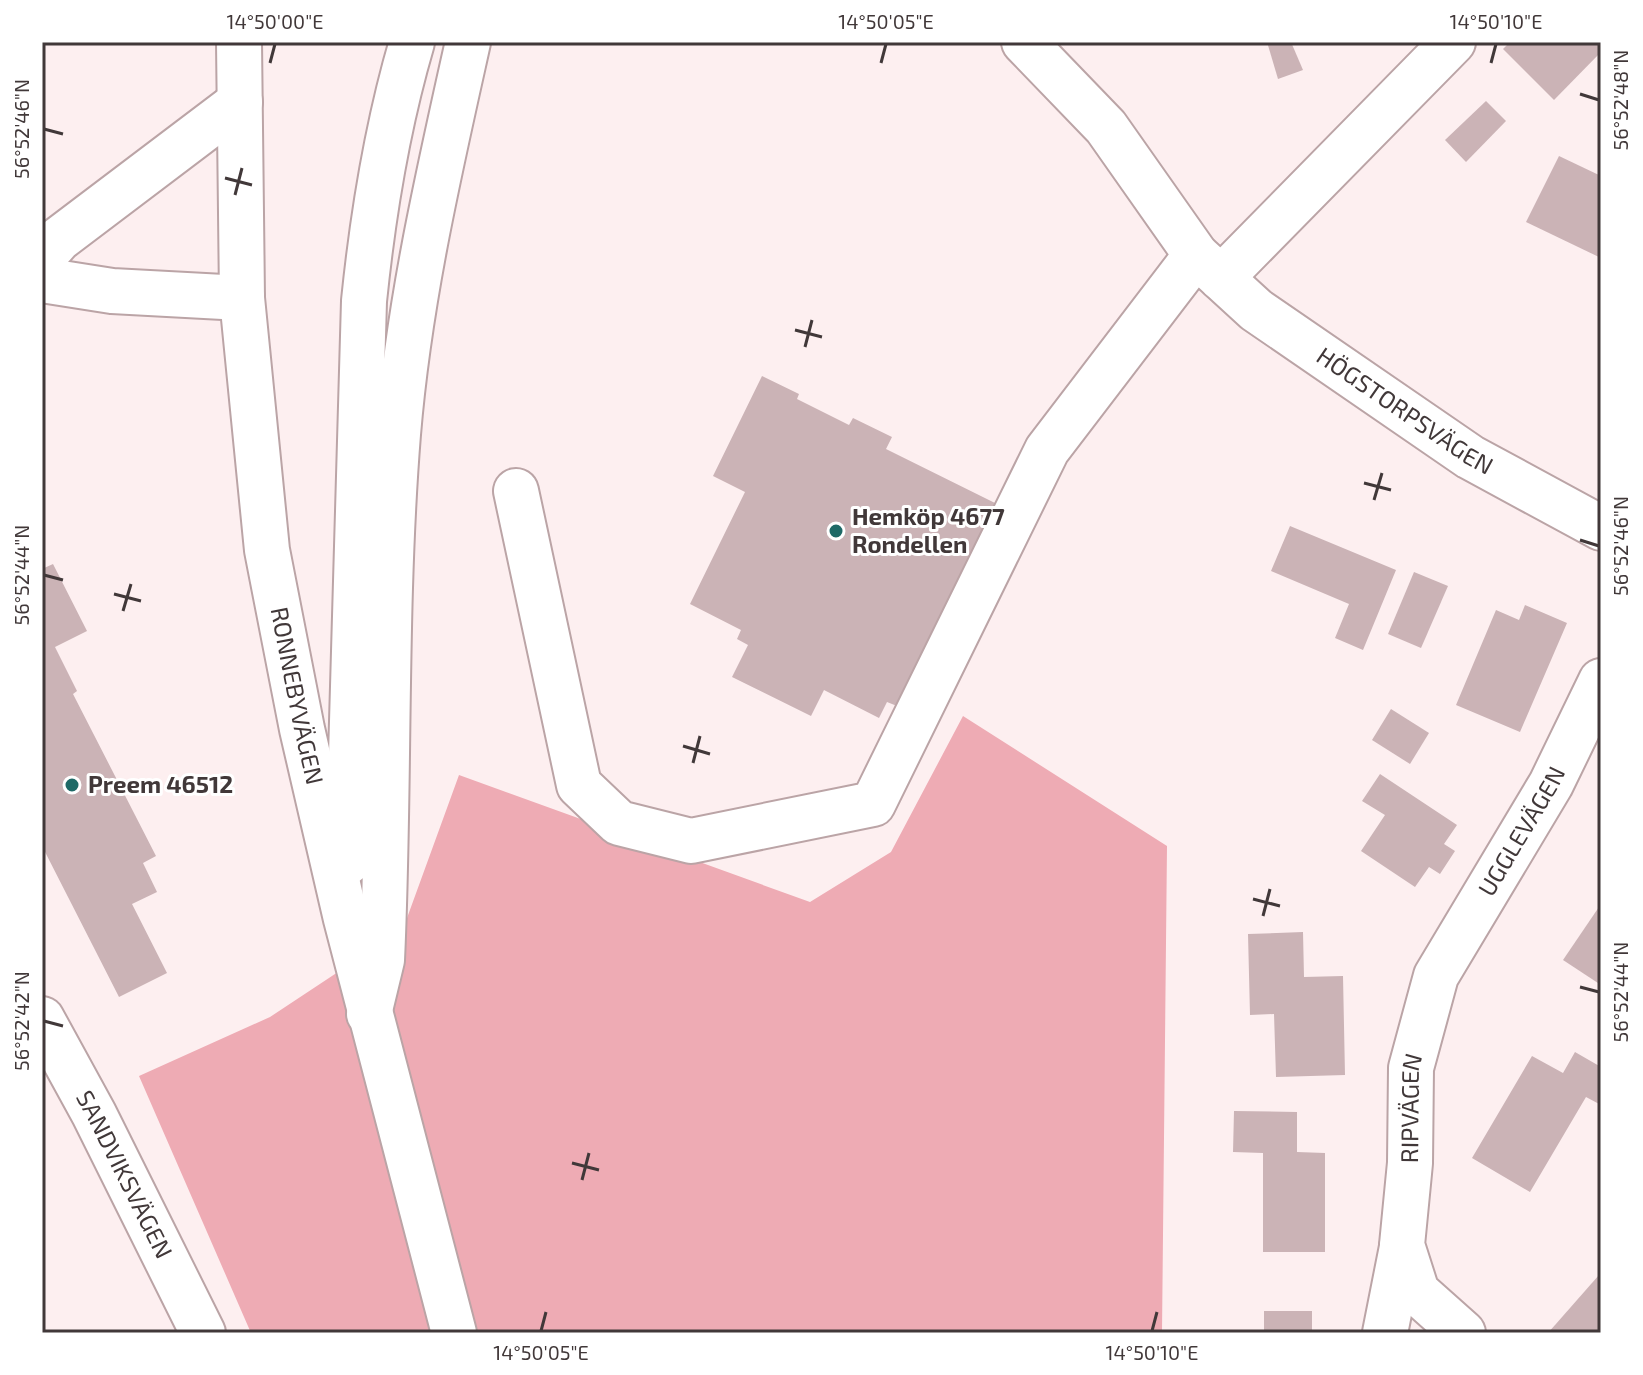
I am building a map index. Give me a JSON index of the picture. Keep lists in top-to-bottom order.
{
  "streets": {
    "main road": [
      "HÖGSTORPSVÄGEN",
      "RONNEBYVÄGEN",
      "UGGLEVÄGEN",
      "RIPVÄGEN",
      "SANDVIKSVÄGEN"
    ]
  },
  "crossings": [
    ["UGGLEVÄGEN", "RIPVÄGEN"]
  ],
  "places": ["Hemköp 4677 Rondellen", "Preem 46512"],
  "coordinates": [
    "14°50'00\"E",
    "14°50'05\"E",
    "14°50'10\"E",
    "56°52'48\"N",
    "56°52'46\"N",
    "56°52'44\"N",
    "56°52'42\"N"
  ]
}
